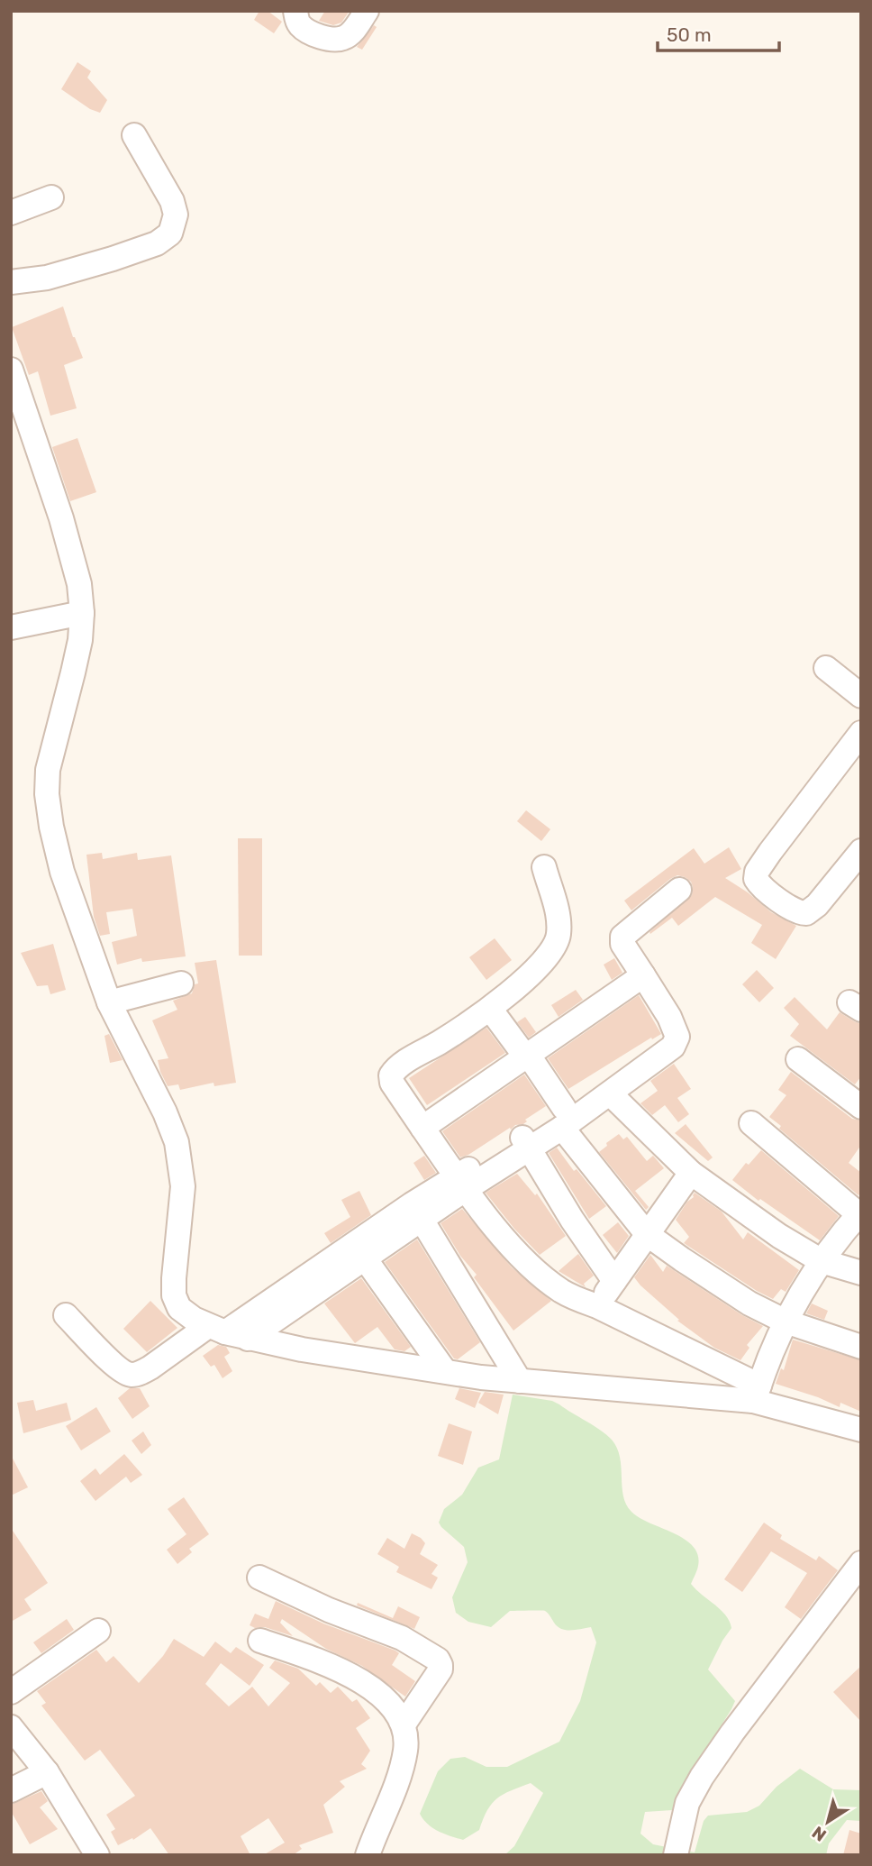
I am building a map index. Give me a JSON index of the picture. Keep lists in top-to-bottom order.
{
  "scale_bar": "50 m",
  "north": "bottom left"
}
